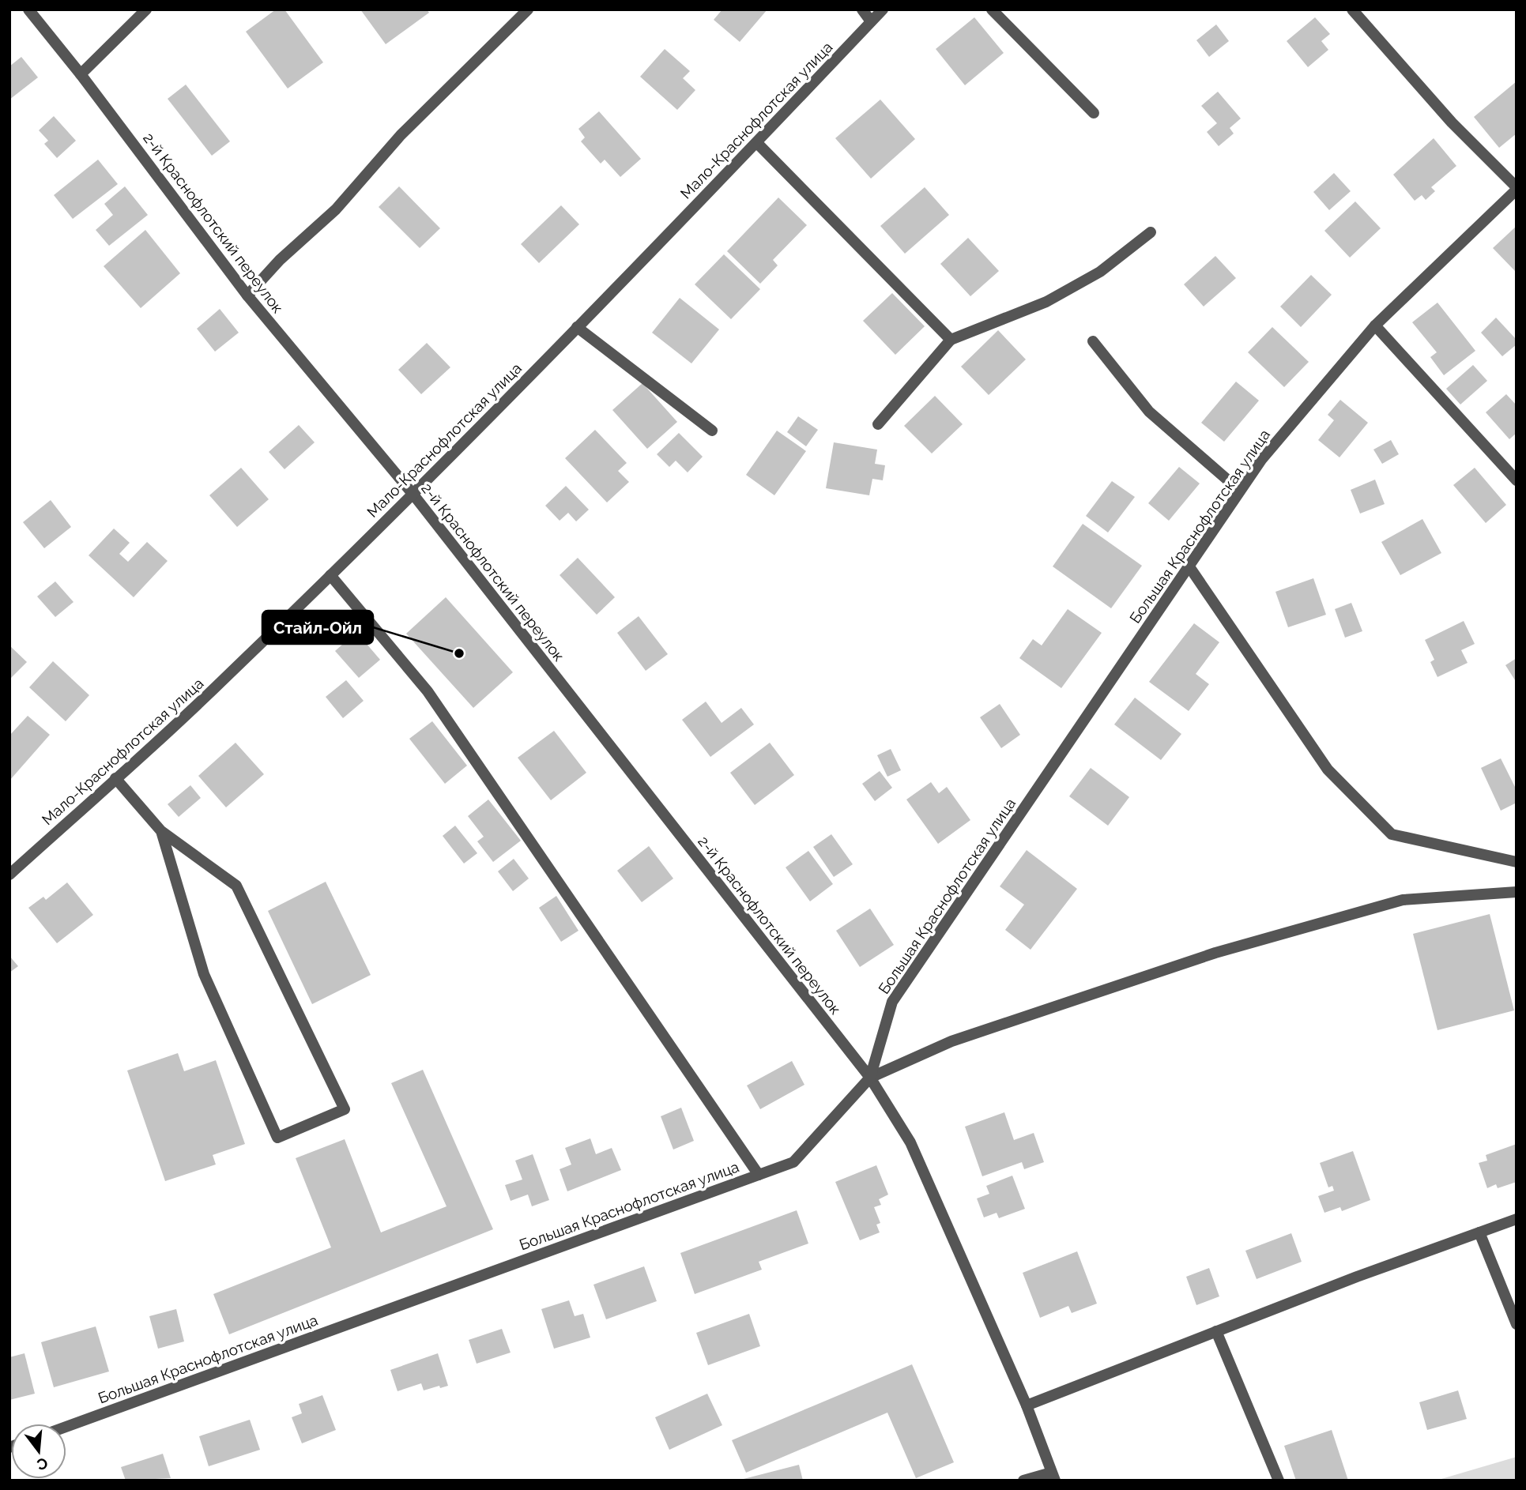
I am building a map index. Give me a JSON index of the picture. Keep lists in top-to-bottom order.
{
  "streets": {
    "street": ["Мало-Краснофлотская улица", "2-й Краснофлотский переулок", "Большая Краснофлотская улица"]
  },
  "crossings": [
    ["Мало-Краснофлотская улица", "2-й Краснофлотский переулок"],
    ["2-й Краснофлотский переулок", "Большая Краснофлотская улица"]
  ],
  "places": ["Стайл-Ойл"],
  "north": "bottom"
}
